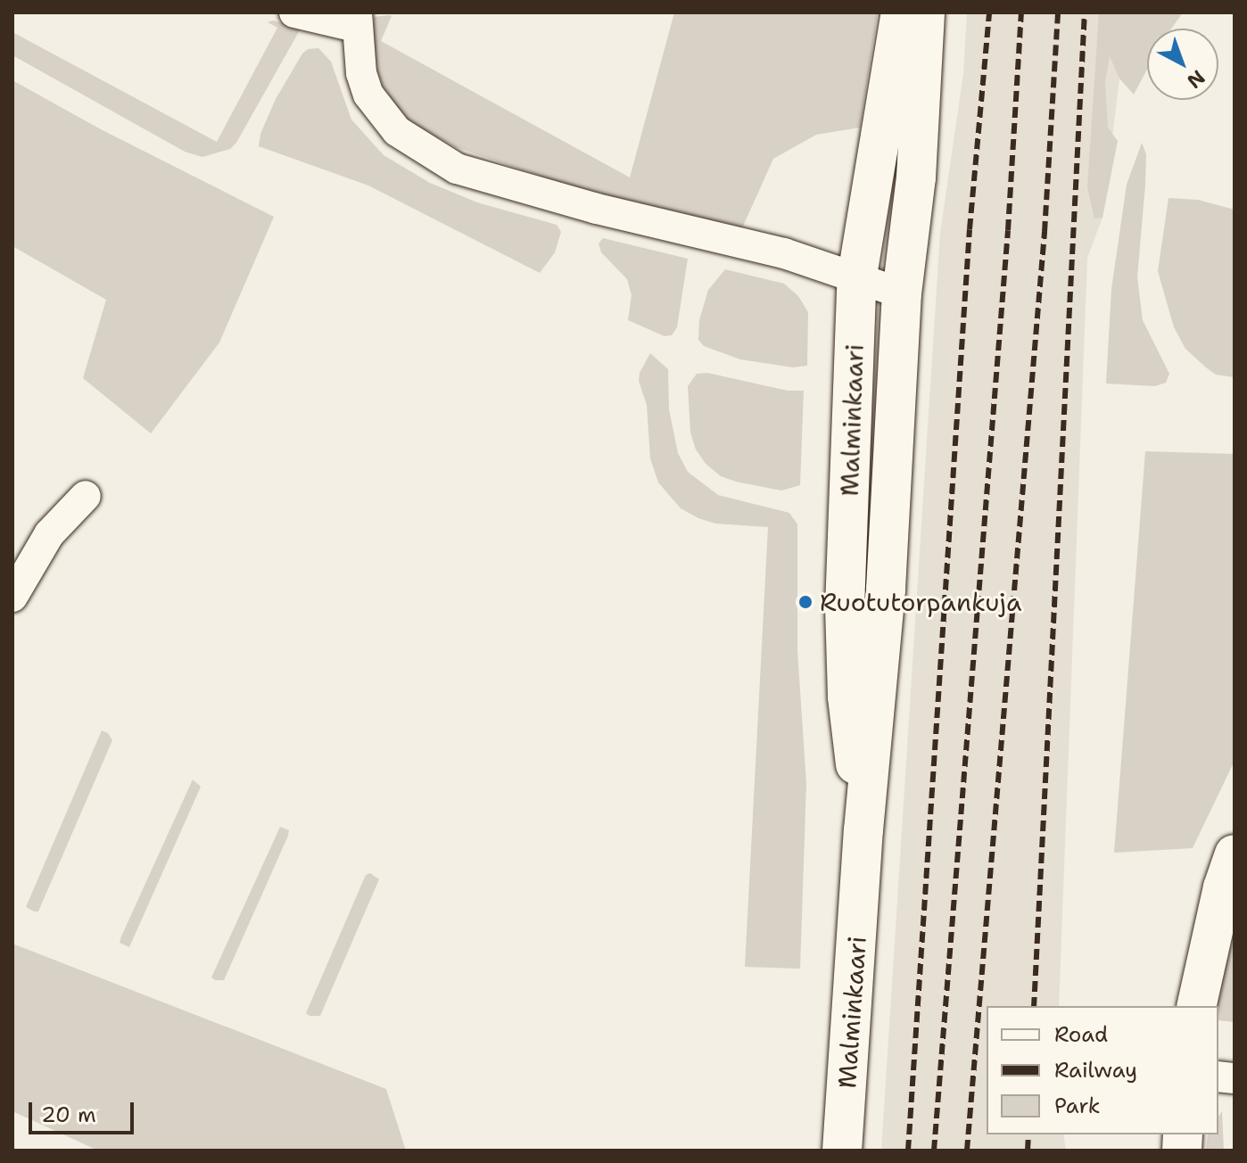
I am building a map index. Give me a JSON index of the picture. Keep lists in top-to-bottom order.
{
  "streets": {
    "main road": ["Malminkaari"]
  },
  "places": ["Ruotutorpankuja"],
  "legend": ["Road", "Railway", "Park"],
  "scale_bar": "20 m",
  "north": "bottom right"
}
